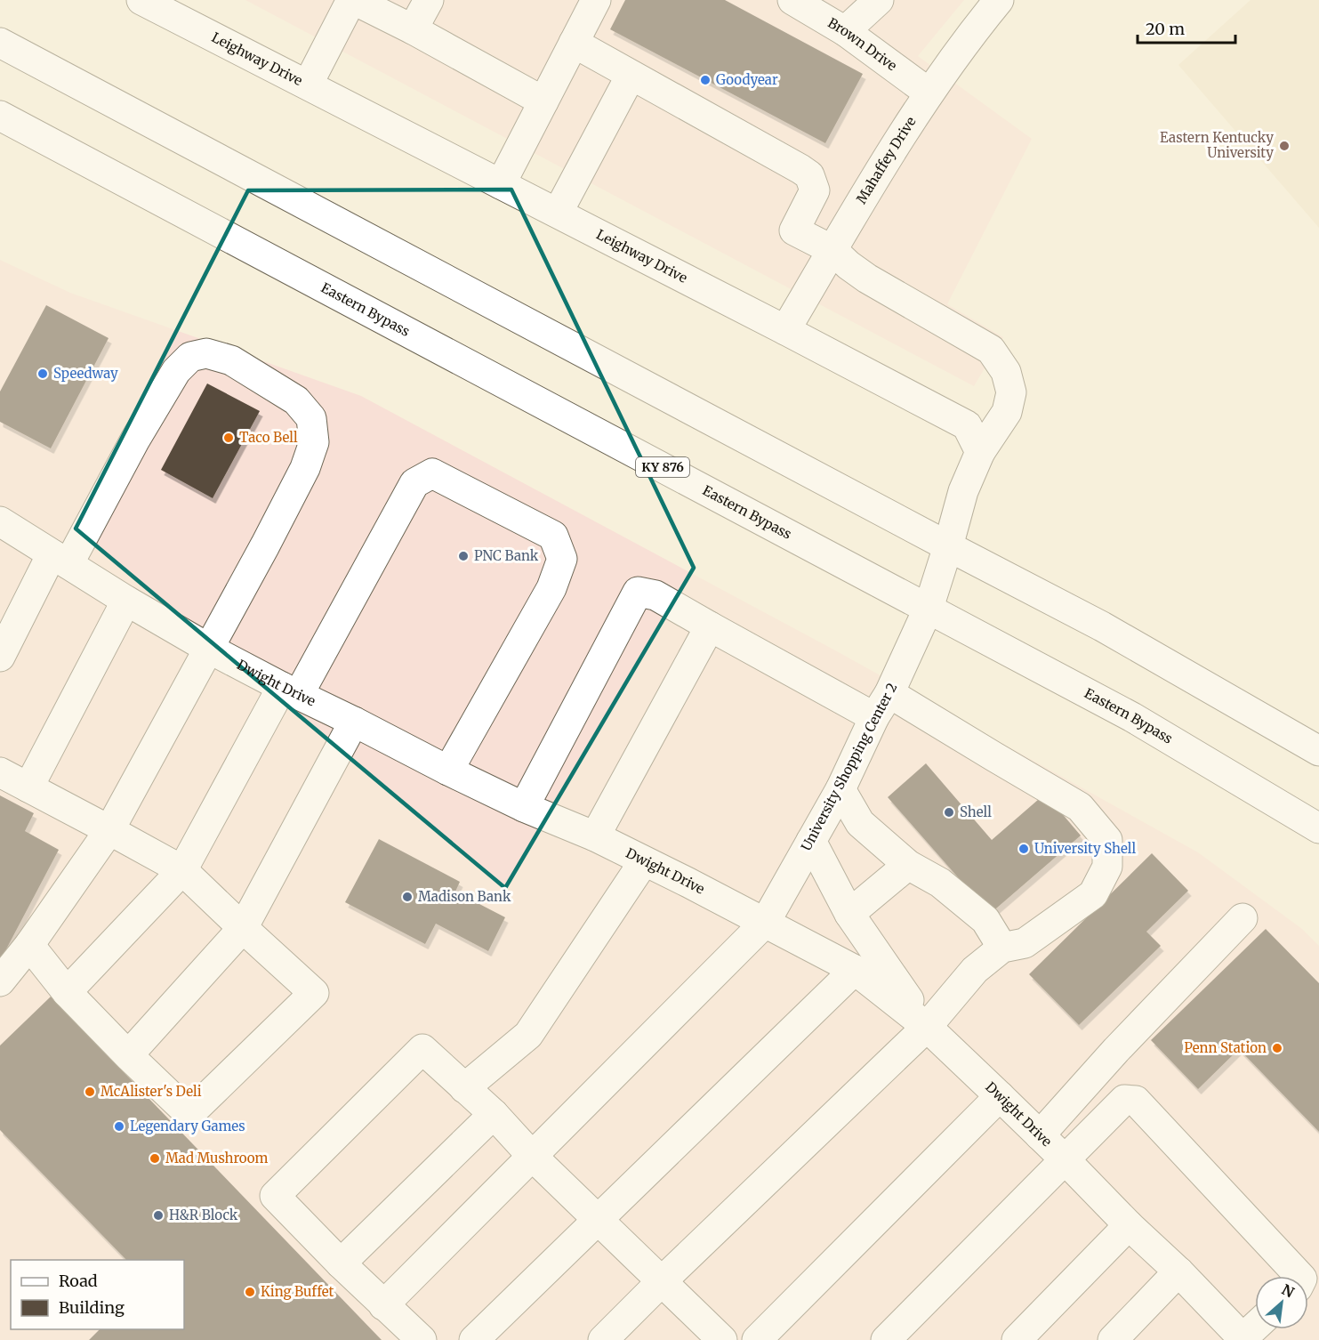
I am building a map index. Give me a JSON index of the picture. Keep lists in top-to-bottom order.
{
  "streets": {
    "street": [
      "Brown Drive",
      "Leighway Drive",
      "Mahaffey Drive",
      "Eastern Bypass",
      "KY 876",
      "Dwight Drive",
      "University Shopping Center 2"
    ]
  },
  "crossings": [
    ["Brown Drive", "Mahaffey Drive"],
    ["Leighway Drive", "Mahaffey Drive"],
    ["Eastern Bypass", "University Shopping Center 2"],
    ["Dwight Drive", "University Shopping Center 2"]
  ],
  "places": [
    "Goodyear",
    "Eastern Kentucky University",
    "Speedway",
    "Taco Bell",
    "PNC Bank",
    "Shell",
    "University Shell",
    "Madison Bank",
    "Penn Station",
    "McAlister's Deli",
    "Legendary Games",
    "Mad Mushroom",
    "H&R Block",
    "King Buffet"
  ],
  "legend": ["Road", "Building"],
  "scale_bar": "20 m",
  "north": "top right"
}
